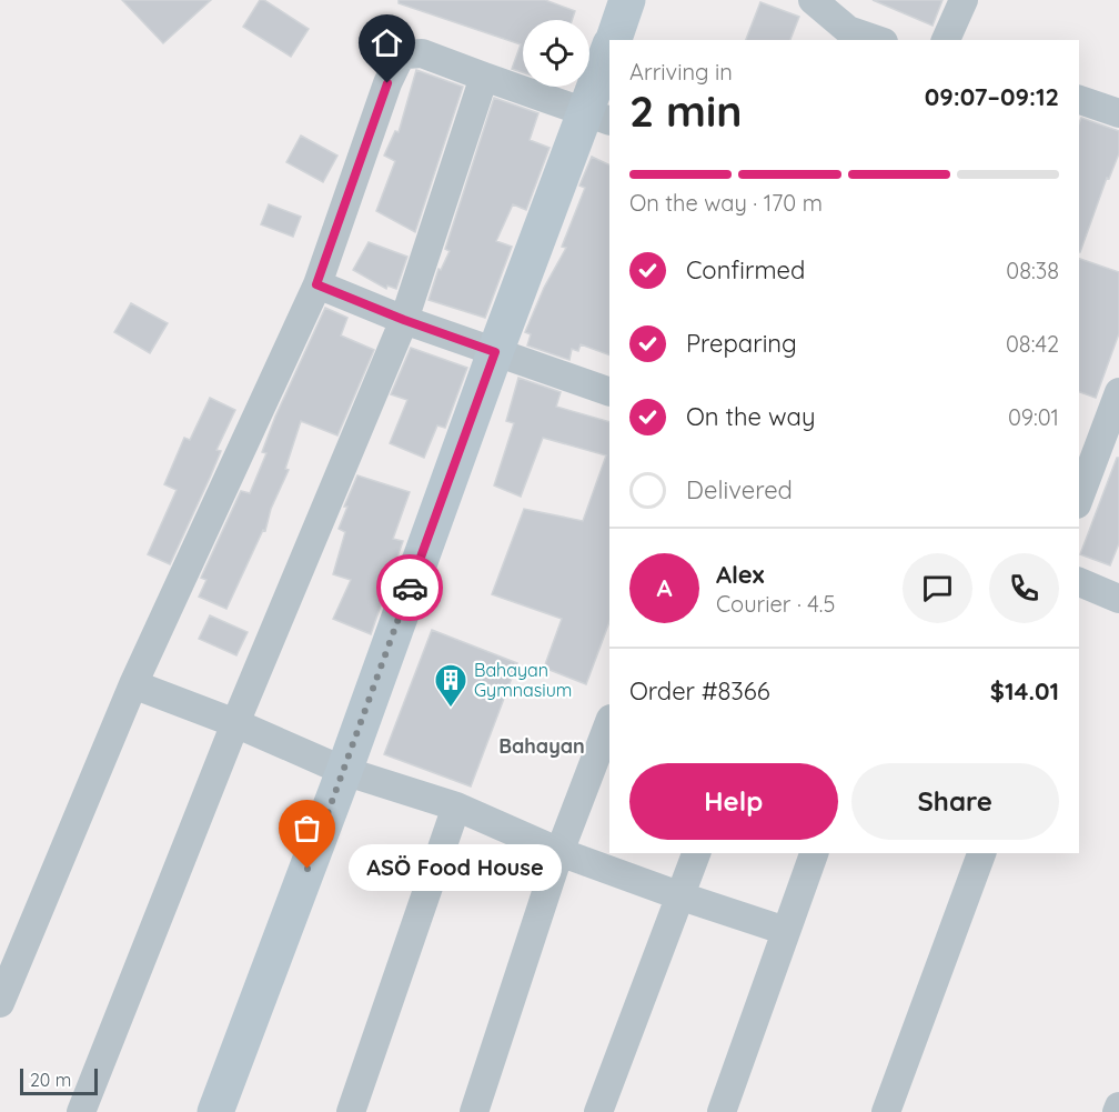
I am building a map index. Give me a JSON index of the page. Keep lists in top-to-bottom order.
{
  "districts": ["Bahayan"],
  "places": {
    "building": ["Bahayan Gymnasium"],
    "other": ["ASÖ Food House"]
  },
  "scale_bar": "20 m",
  "page": {
    "heading": ["2 min", "Arriving in", "09:07–09:12"],
    "panel": [
      "Alex",
      "Courier · 4.5",
      "Order #8366",
      "$14.01"
    ],
    "bar": "On the way · 170 m",
    "list": [
      ["Confirmed", "08:38"],
      ["Preparing", "08:42"],
      ["On the way", "09:01"],
      "Delivered"
    ],
    "round": "A",
    "buttons": ["Help", "Share"],
    "bubble": "ASÖ Food House",
    "scale": "20 m"
  }
}
